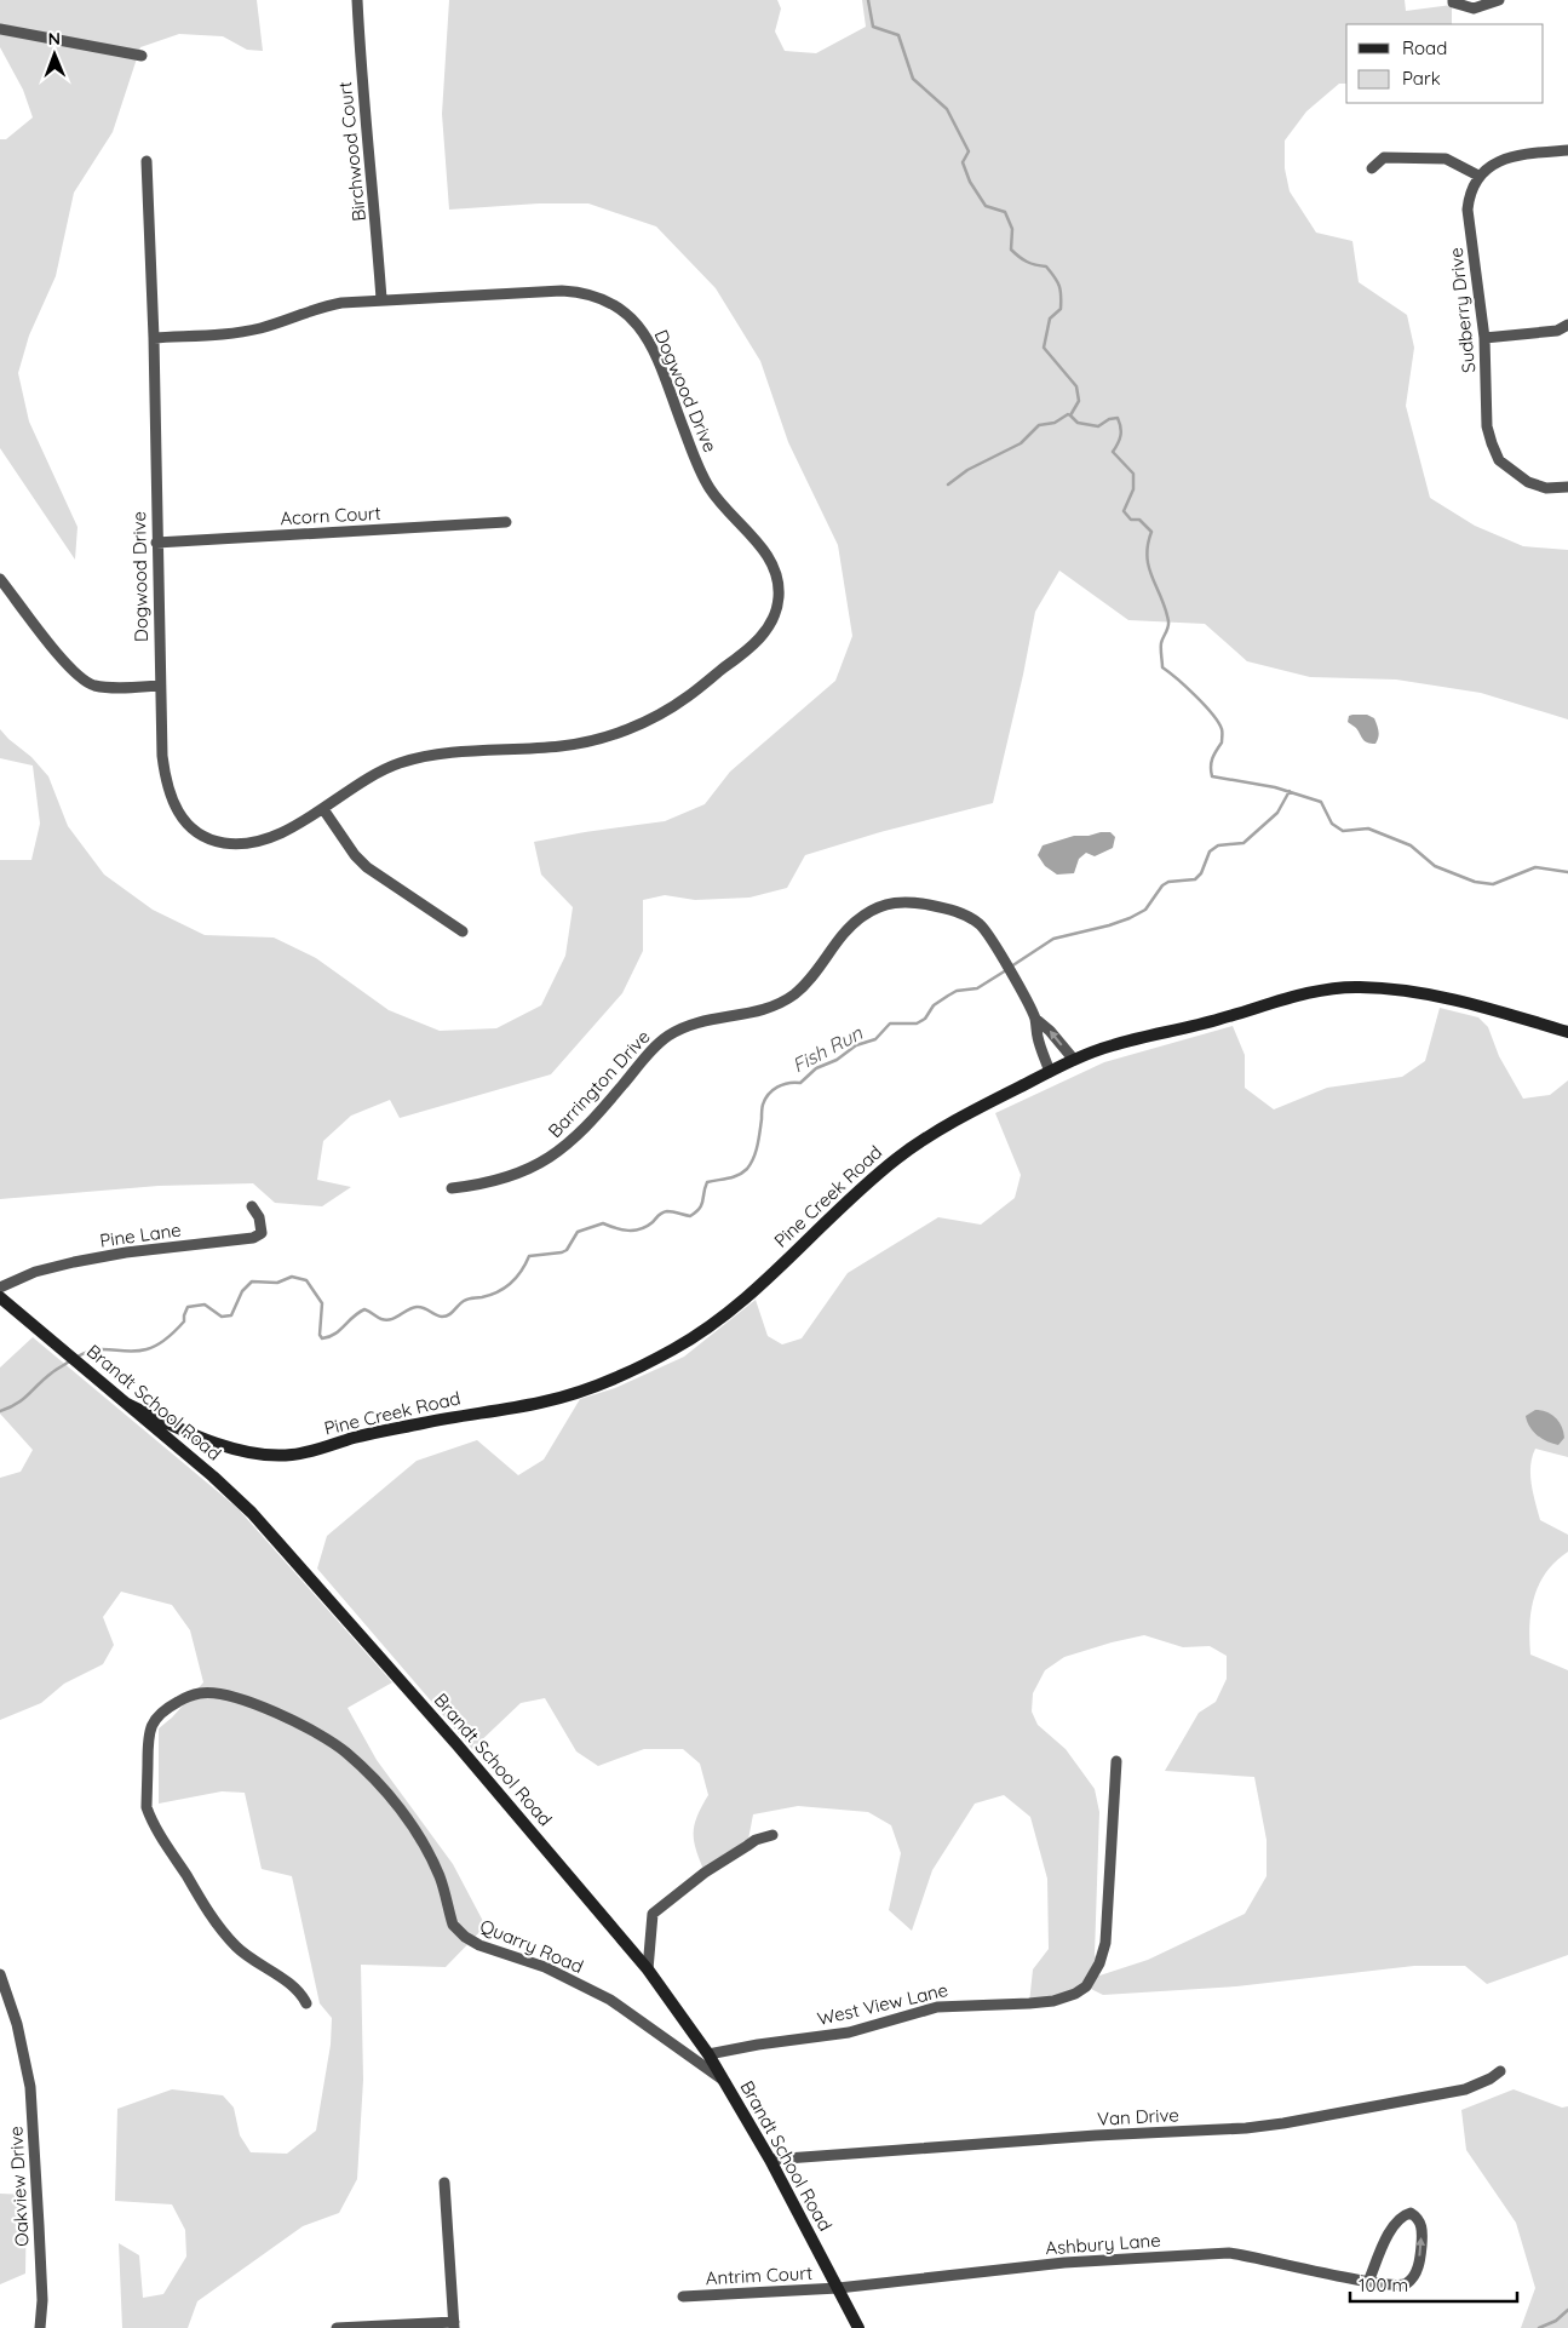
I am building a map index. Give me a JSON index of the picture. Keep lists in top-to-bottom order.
{
  "streets": {
    "street": [
      "Birchwood Court",
      "Sudberry Drive",
      "Dogwood Drive",
      "Acorn Court",
      "Barrington Drive",
      "Pine Creek Road",
      "Pine Lane",
      "Brandt School Road",
      "Quarry Road",
      "West View Lane",
      "Van Drive",
      "Oakview Drive",
      "Ashbury Lane",
      "Antrim Court"
    ]
  },
  "crossings": [
    ["Birchwood Court", "Dogwood Drive"],
    ["Dogwood Drive", "Acorn Court"],
    ["Barrington Drive", "Pine Creek Road"],
    ["Pine Creek Road", "Brandt School Road"],
    ["Brandt School Road", "Quarry Road"],
    ["Brandt School Road", "West View Lane"],
    ["Brandt School Road", "Van Drive"],
    ["Brandt School Road", "Ashbury Lane"],
    ["Brandt School Road", "Antrim Court"],
    ["Ashbury Lane", "Antrim Court"]
  ],
  "water": ["Fish Run"],
  "legend": ["Road", "Park"],
  "scale_bar": "100 m",
  "north": "top"
}
